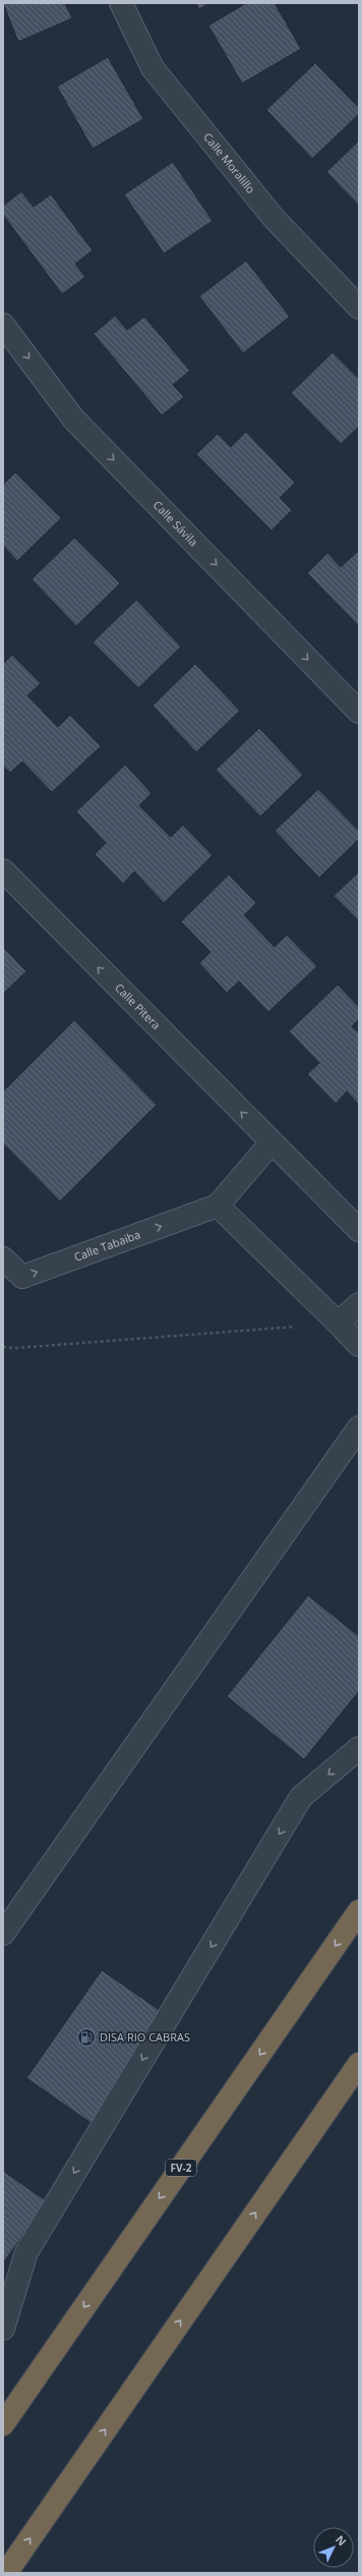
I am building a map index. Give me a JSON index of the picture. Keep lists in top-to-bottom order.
{
  "streets": {
    "highway": ["FV-2"],
    "street": [
      "Calle Moralillo",
      "Calle Sávila",
      "Calle Pitera",
      "Calle Tabaiba"
    ]
  },
  "one_way": ["Calle Sávila", "Calle Pitera", "Calle Tabaiba"],
  "places": {
    "fuel station": ["DISA RIO CABRAS"]
  },
  "north": "top right"
}
